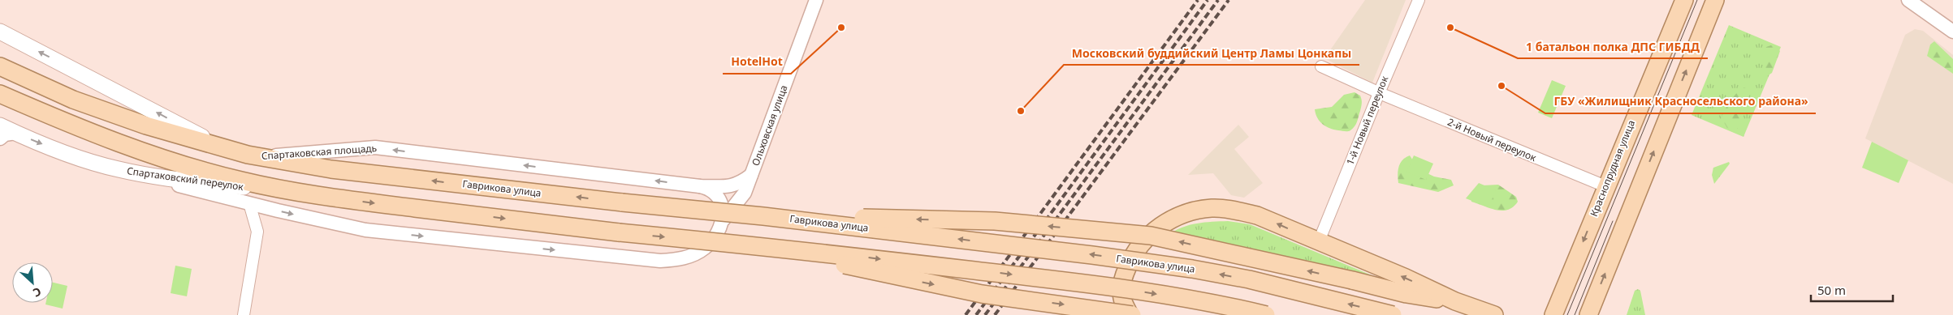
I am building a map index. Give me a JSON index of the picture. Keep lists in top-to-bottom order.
{
  "streets": {
    "main road": [
      "Спартаковская площадь",
      "Краснопрудная улица",
      "Спартаковский переулок",
      "Гаврикова улица"
    ],
    "street": ["1-й Новый переулок", "Ольховская улица", "2-й Новый переулок"]
  },
  "crossings": [
    ["1-й Новый переулок", "2-й Новый переулок"],
    ["Ольховская улица", "Спартаковская площадь"],
    ["2-й Новый переулок", "Краснопрудная улица"],
    ["Спартаковская площадь", "Спартаковский переулок"],
    ["Спартаковская площадь", "Гаврикова улица"]
  ],
  "places": [
    "HotelHot",
    "1 батальон полка ДПС ГИБДД",
    "ГБУ «Жилищник Красносельского района»",
    "Московский буддийский Центр Ламы Цонкапы"
  ],
  "scale_bar": "50 m",
  "north": "bottom right"
}
